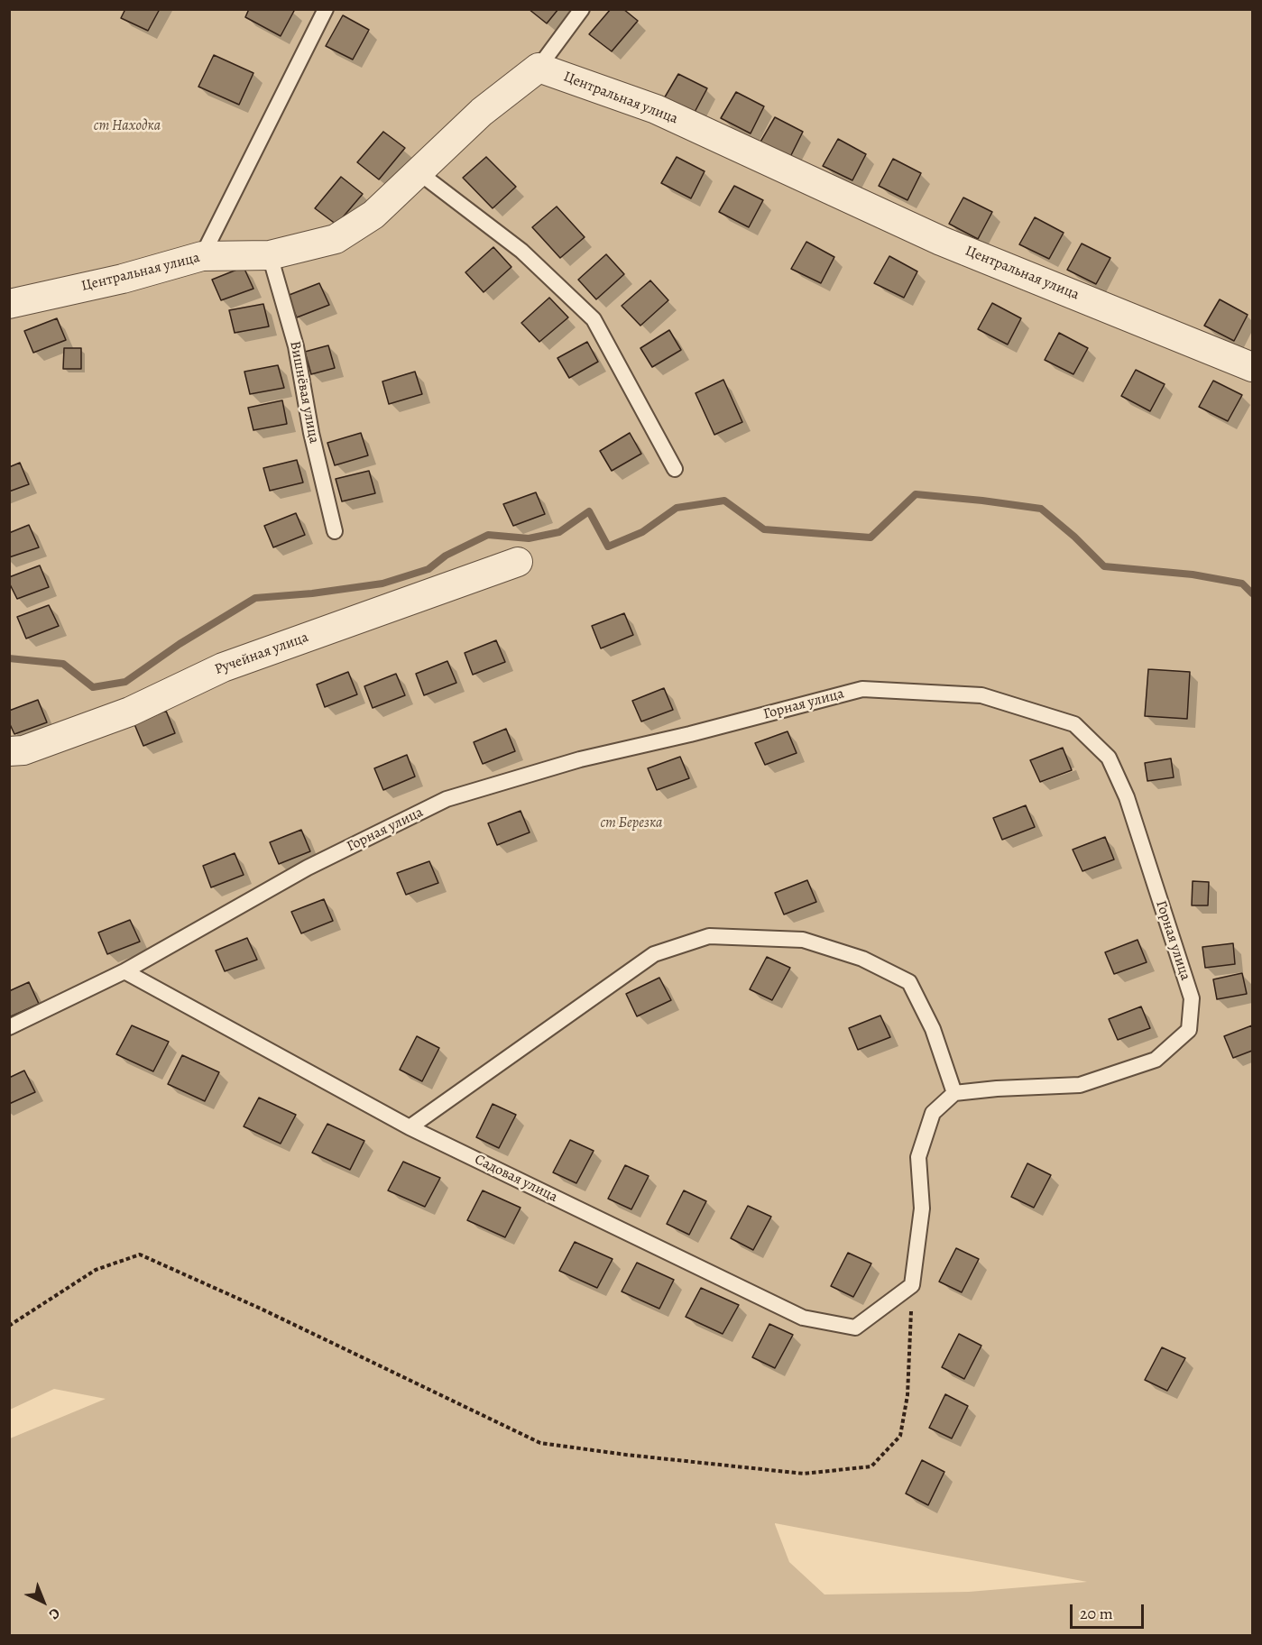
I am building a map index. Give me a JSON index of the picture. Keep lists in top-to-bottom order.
{
  "streets": {
    "street": ["Центральная улица", "Ручейная улица"],
    "lane": ["Вишнёвая улица", "Горная улица", "Садовая улица"]
  },
  "crossings": [
    ["Центральная улица", "Вишнёвая улица"],
    ["Горная улица", "Садовая улица"]
  ],
  "parks": ["ст Находка", "ст Березка"],
  "scale_bar": "20 m",
  "north": "bottom right"
}
